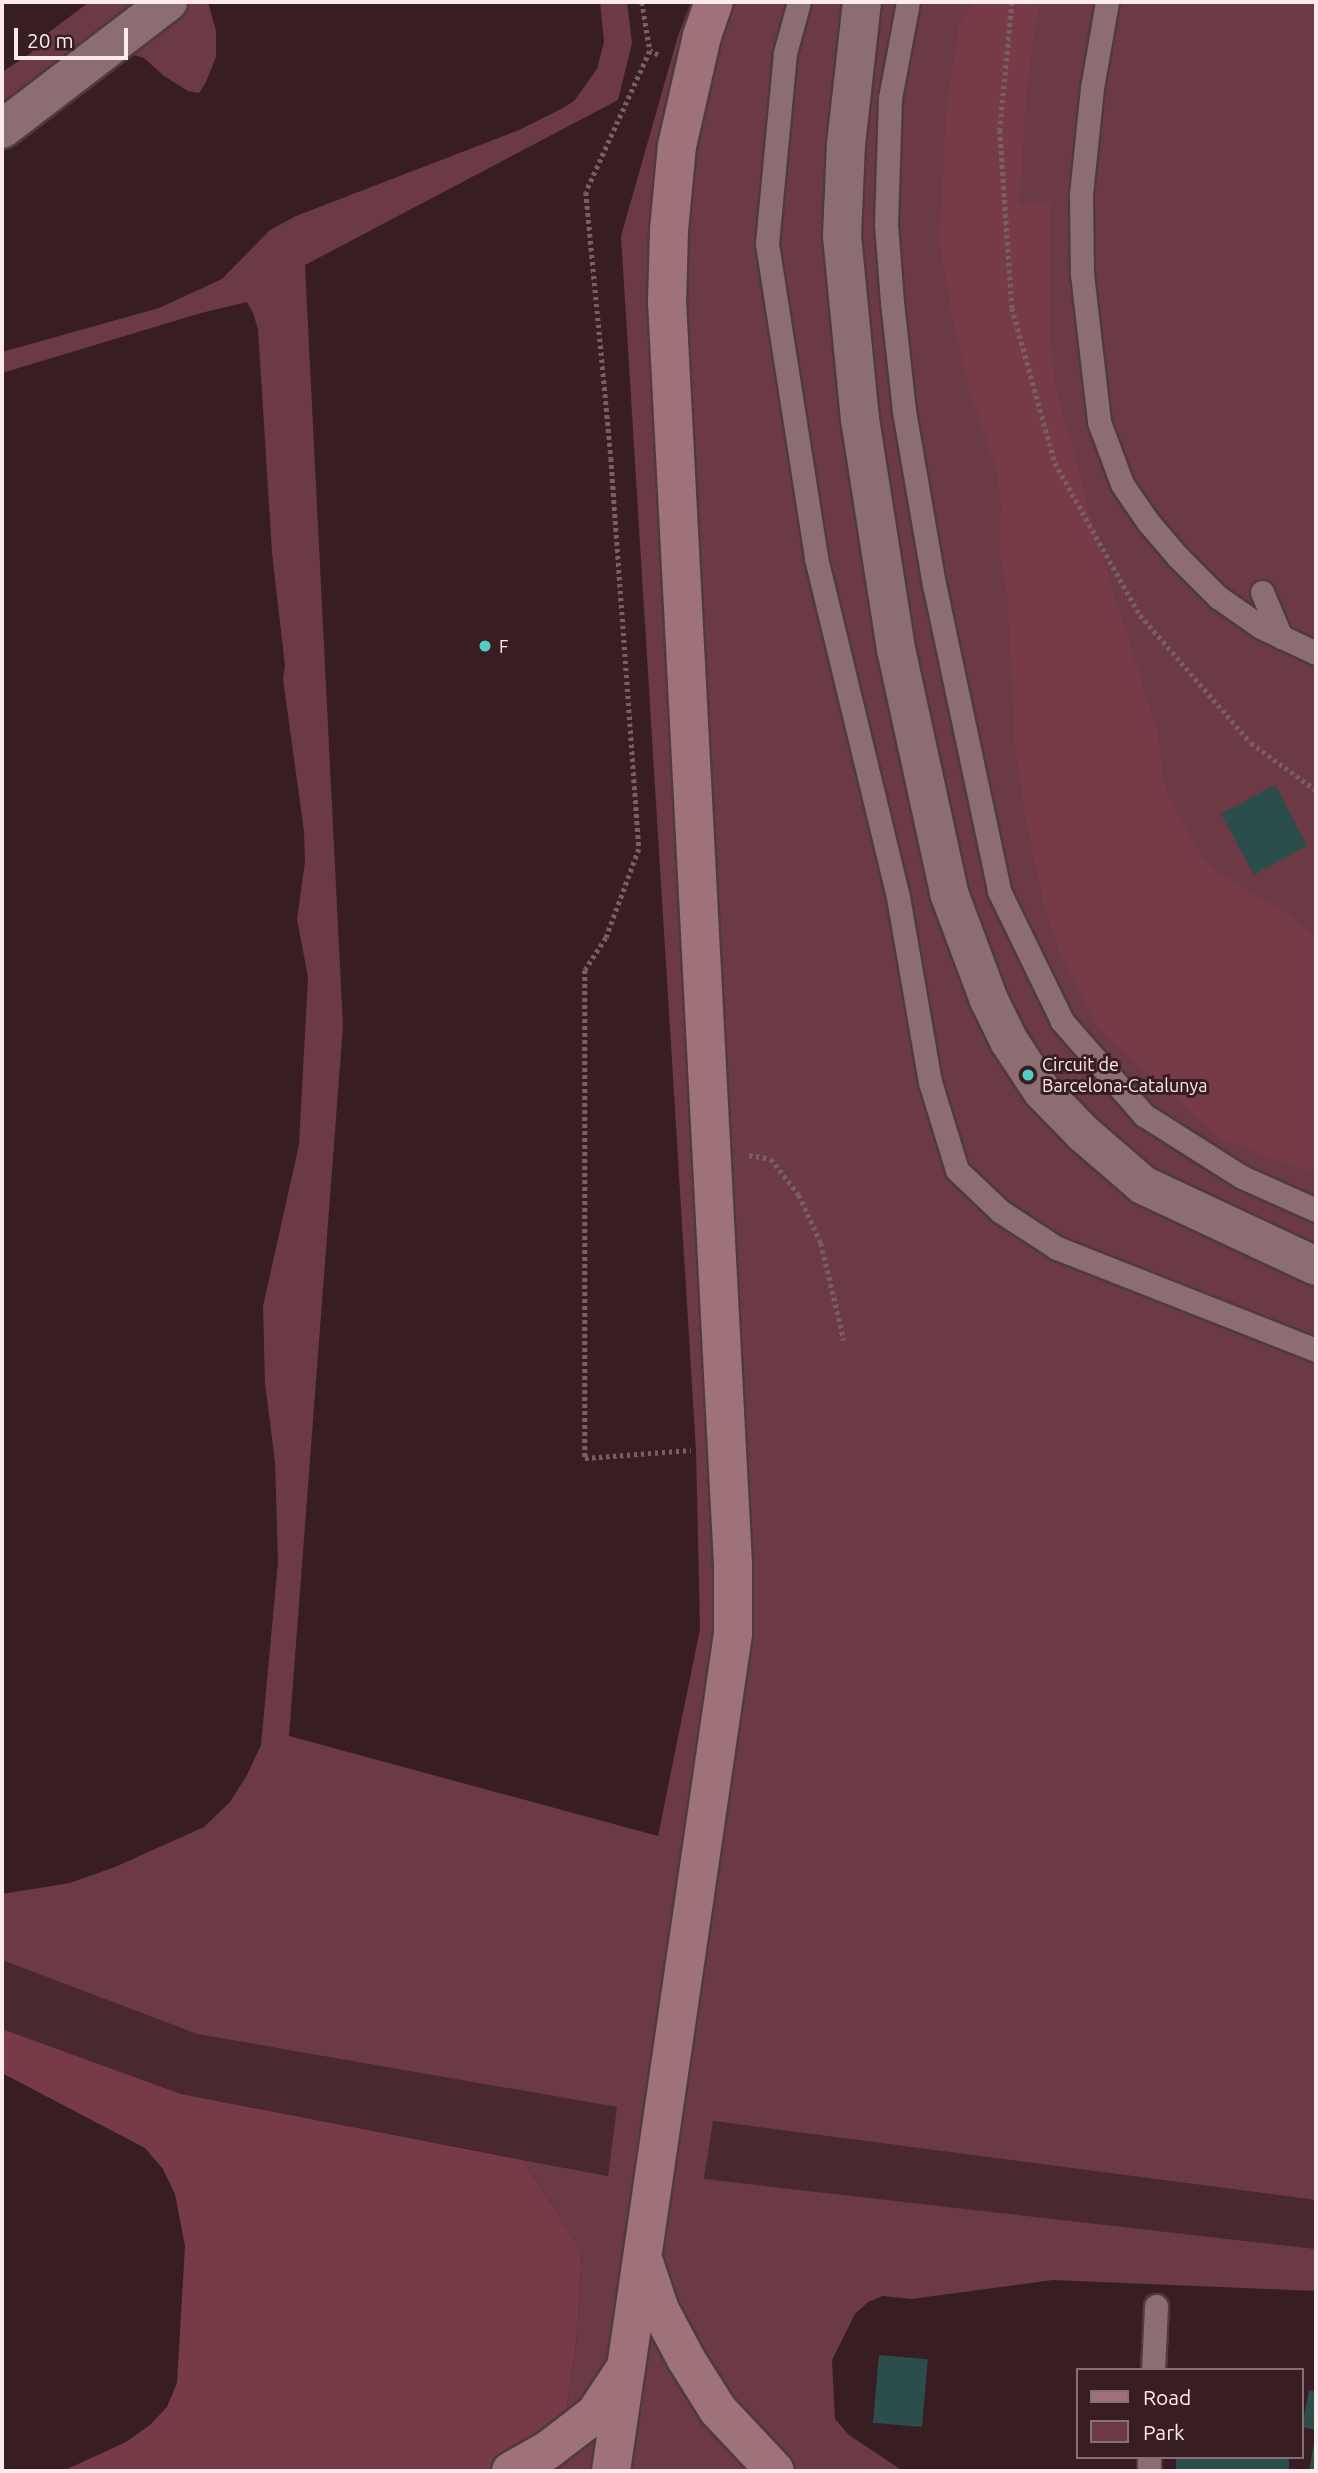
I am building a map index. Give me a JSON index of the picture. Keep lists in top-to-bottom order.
{
  "places": ["F", "Circuit de Barcelona-Catalunya"],
  "legend": ["Road", "Park"],
  "scale_bar": "20 m"
}
